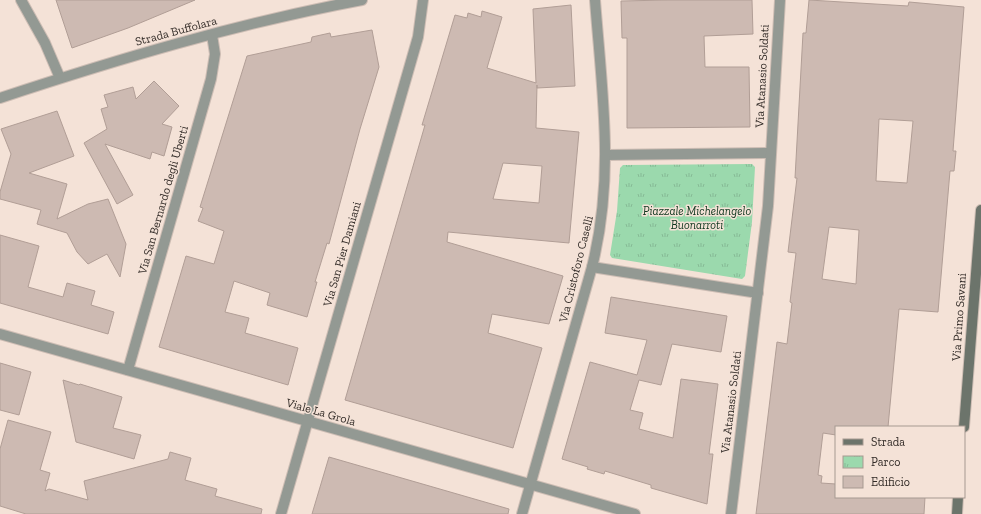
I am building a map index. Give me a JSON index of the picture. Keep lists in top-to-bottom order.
{
  "streets": {
    "street": [
      "Strada Buffolara",
      "Via Atanasio Soldati",
      "Via San Bernardo degli Uberti",
      "Via San Pier Damiani",
      "Via Cristoforo Caselli",
      "Via Primo Savani",
      "Viale La Grola"
    ]
  },
  "crossings": [
    ["Strada Buffolara", "Via San Bernardo degli Uberti"],
    ["Via San Bernardo degli Uberti", "Viale La Grola"],
    ["Via San Pier Damiani", "Viale La Grola"],
    ["Via Cristoforo Caselli", "Viale La Grola"]
  ],
  "parks": ["Piazzale Michelangelo Buonarroti"],
  "legend": ["Strada", "Parco", "Edificio"]
}
